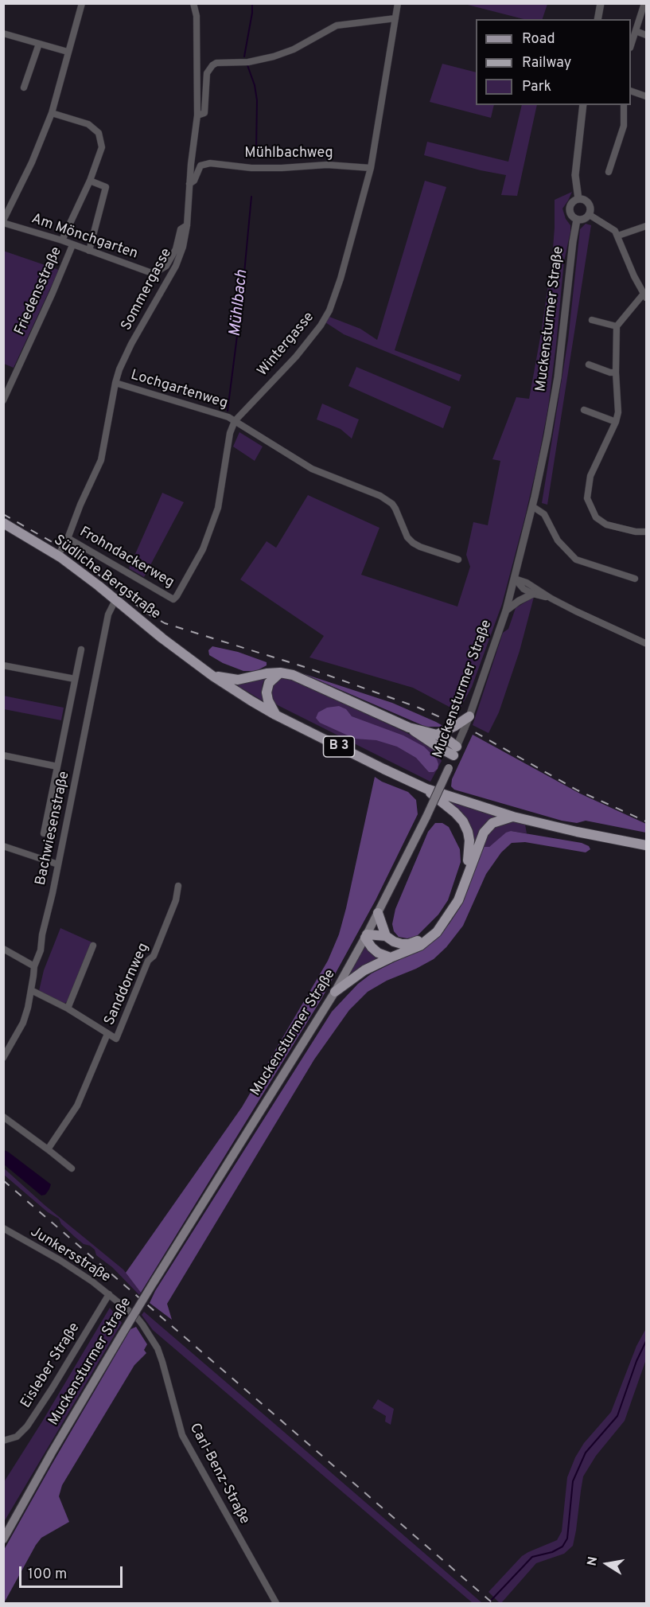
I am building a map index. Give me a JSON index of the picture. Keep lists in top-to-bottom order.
{
  "streets": {
    "main road": ["Muckensturmer Straße", "Südliche Bergstraße", "B 3"],
    "street": [
      "Mühlbachweg",
      "Am Mönchgarten",
      "Sommergasse",
      "Friedensstraße",
      "Wintergasse",
      "Lochgartenweg",
      "Frohndackerweg",
      "Bachwiesenstraße",
      "Sanddornweg",
      "Junkersstraße",
      "Eisleber Straße",
      "Carl-Benz-Straße"
    ]
  },
  "crossings": [
    ["Mühlbachweg", "Sommergasse"],
    ["Mühlbachweg", "Wintergasse"],
    ["Am Mönchgarten", "Sommergasse"],
    ["Am Mönchgarten", "Friedensstraße"],
    ["Sommergasse", "Lochgartenweg"],
    ["Sommergasse", "Frohndackerweg"],
    ["Sommergasse", "Südliche Bergstraße"],
    ["Wintergasse", "Lochgartenweg"],
    ["Wintergasse", "Frohndackerweg"],
    ["Südliche Bergstraße", "B 3"],
    ["Südliche Bergstraße", "Bachwiesenstraße"],
    ["Bachwiesenstraße", "Sanddornweg"],
    ["Junkersstraße", "Eisleber Straße"],
    ["Junkersstraße", "Carl-Benz-Straße"]
  ],
  "water": ["Mühlbach"],
  "legend": ["Road", "Railway", "Park"],
  "scale_bar": "100 m",
  "north": "left"
}
